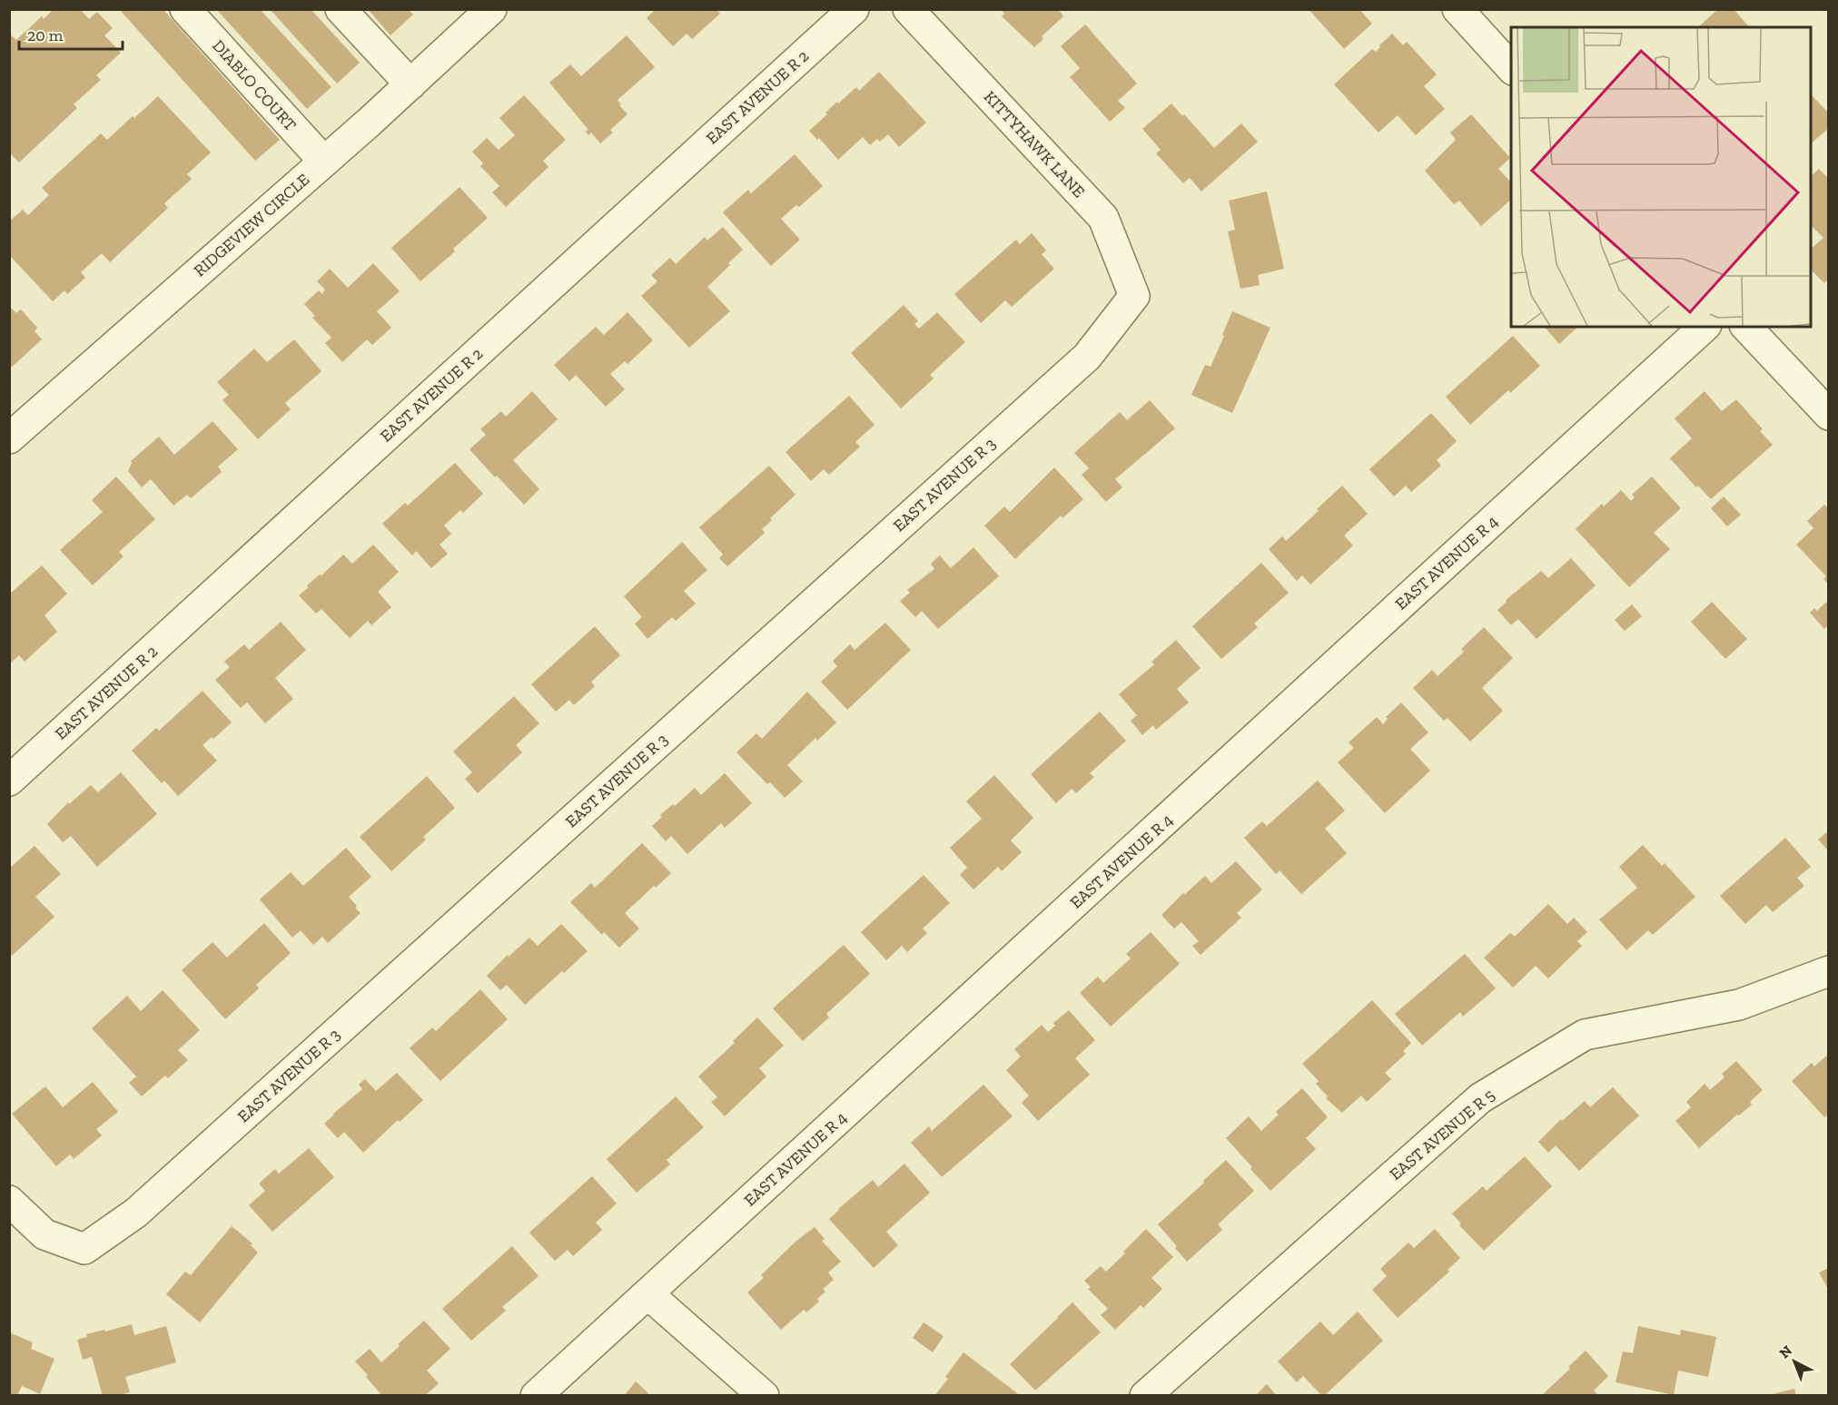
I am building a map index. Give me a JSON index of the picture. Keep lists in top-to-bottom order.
{
  "streets": {
    "street": [
      "DIABLO COURT",
      "EAST AVENUE R 2",
      "KITTYHAWK LANE",
      "RIDGEVIEW CIRCLE",
      "EAST AVENUE R 3",
      "EAST AVENUE R 4",
      "EAST AVENUE R 5"
    ]
  },
  "crossings": [
    ["DIABLO COURT", "RIDGEVIEW CIRCLE"],
    ["KITTYHAWK LANE", "EAST AVENUE R 3"]
  ],
  "scale_bar": "20 m",
  "north": "top left"
}
